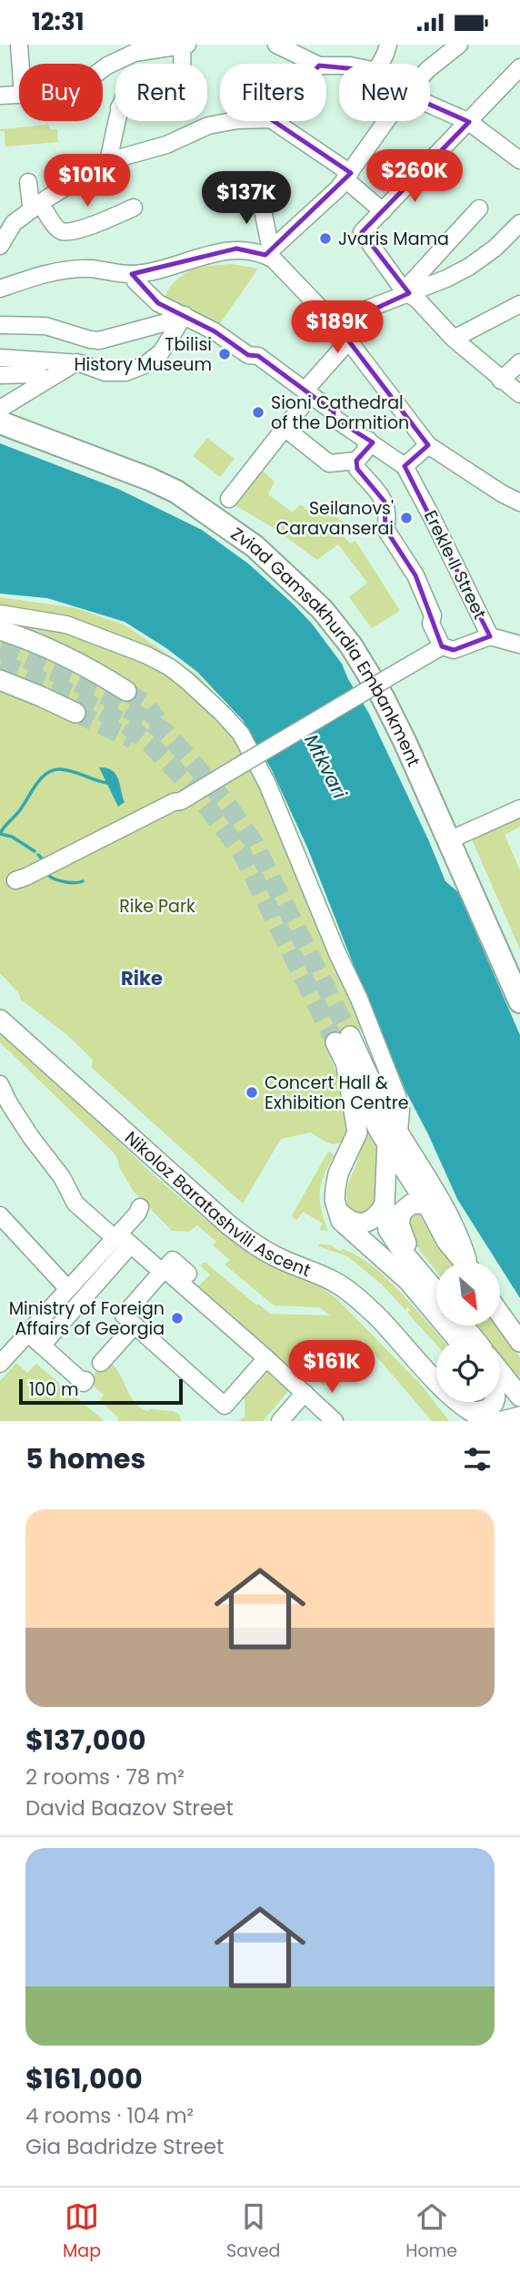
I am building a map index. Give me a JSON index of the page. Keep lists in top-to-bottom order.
{
  "streets": {
    "highway": ["Zviad Gamsakhurdia Embankment"],
    "main road": ["Nikoloz Baratashvili Ascent"],
    "street": ["Erekle II Street"]
  },
  "districts": ["Rike"],
  "water": ["Mtkvari"],
  "parks": ["Rike Park"],
  "places": [
    "Jvaris Mama",
    "Tbilisi History Museum",
    "Sioni Cathedral of the Dormition",
    "Seilanovs' Caravanserai",
    "Concert Hall & Exhibition Centre",
    "Ministry of Foreign Affairs of Georgia"
  ],
  "scale_bar": "100 m",
  "north": "bottom right",
  "page": {
    "status": "12:31",
    "chip": [
      "Buy",
      "Rent",
      "Filters",
      "New"
    ],
    "price": [
      "$260K",
      "$101K",
      "$137K",
      "$189K",
      "$161K"
    ],
    "scale": "100 m",
    "heading": "5 homes",
    "list": [
      {
        "name": "$137,000",
        "note": "2 rooms · 78 m² · David Baazov Street"
      },
      {
        "name": "$161,000",
        "note": "4 rooms · 104 m² · Gia Badridze Street"
      }
    ],
    "tabs": ["Map", "Saved", "Home"]
  }
}
